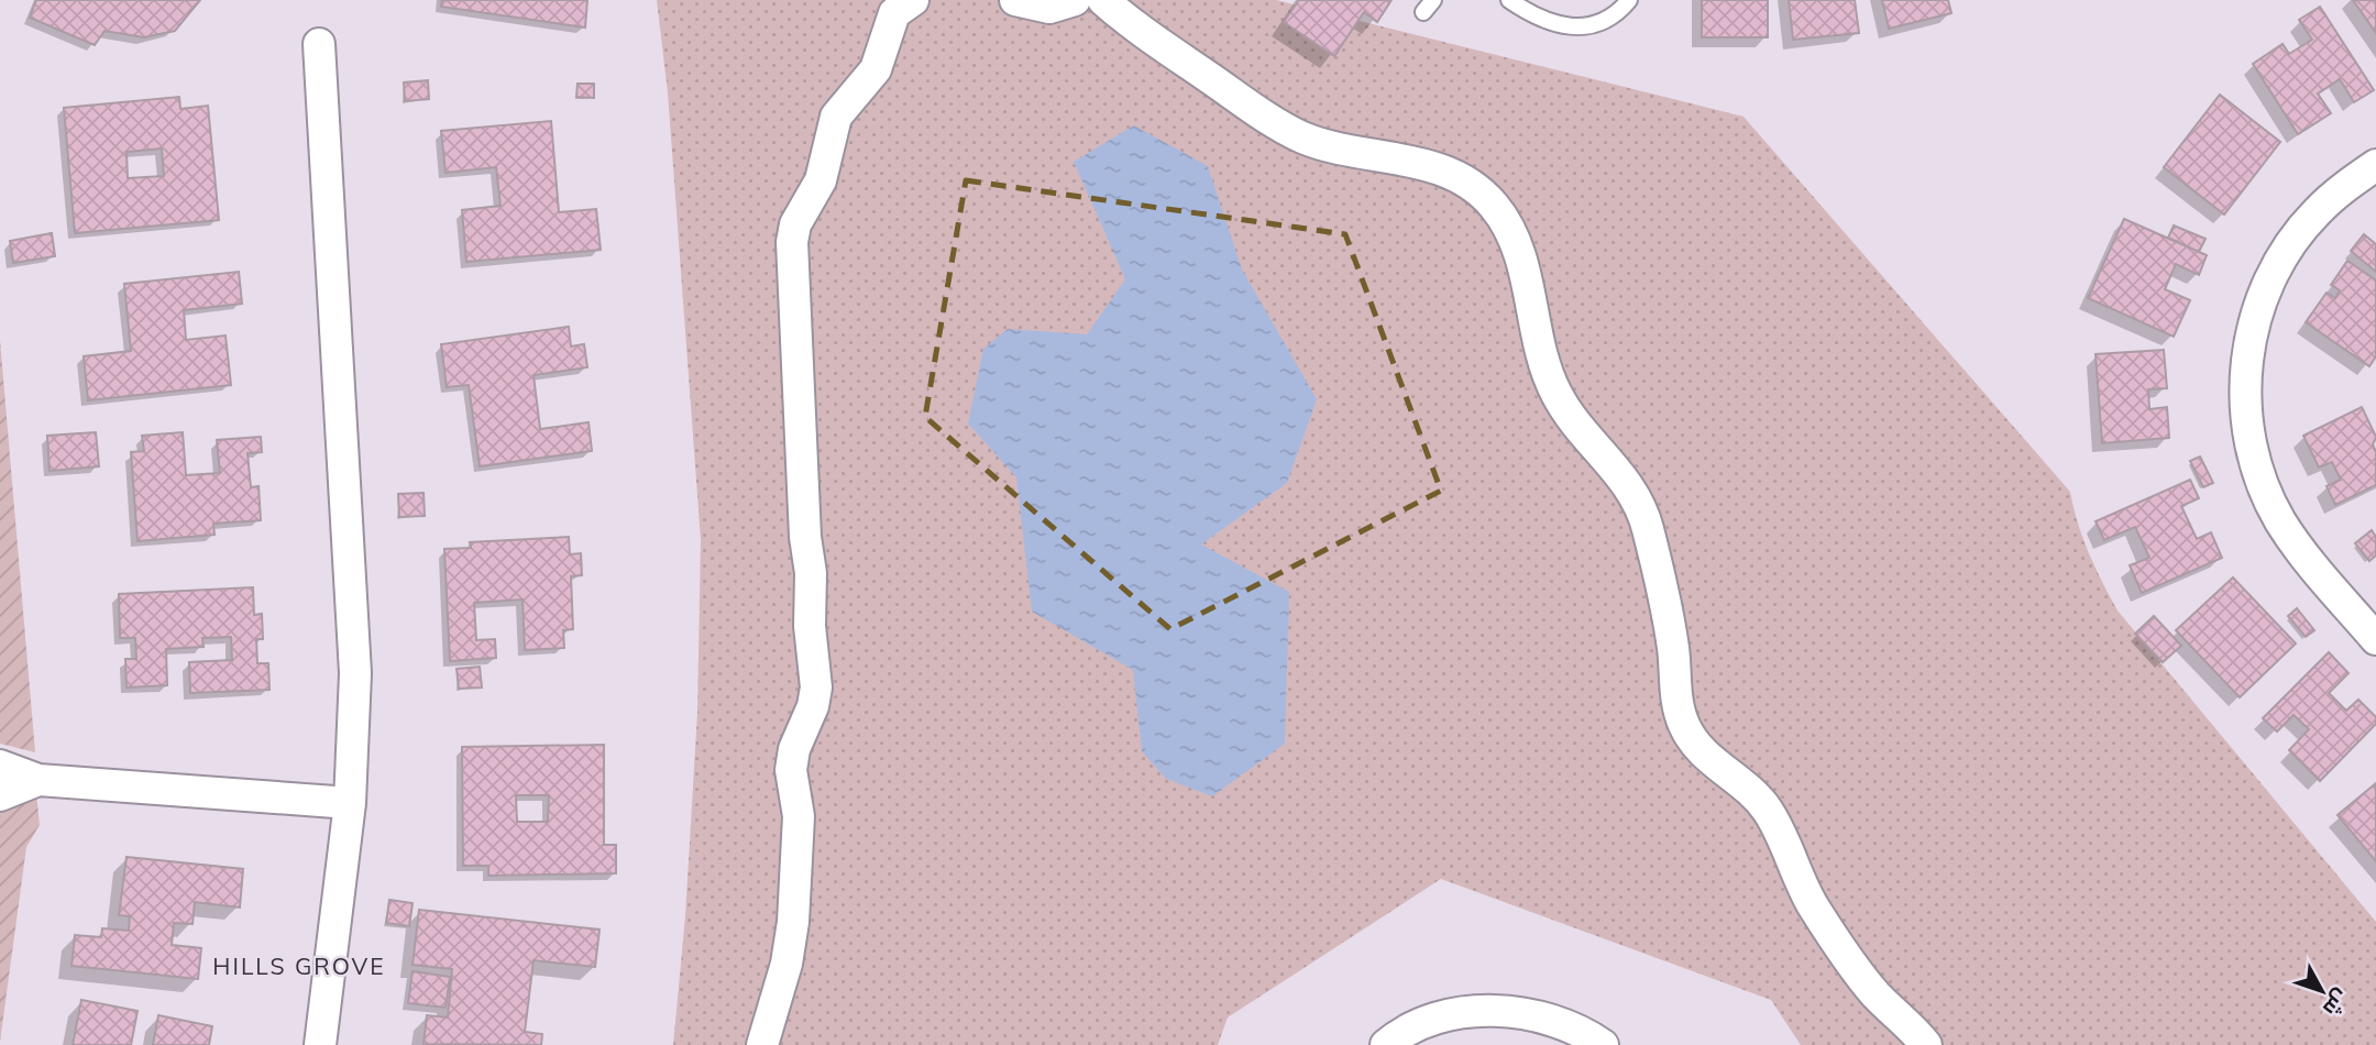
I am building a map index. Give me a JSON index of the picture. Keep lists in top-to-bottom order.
{
  "districts": ["HILLS GROVE"],
  "north": "bottom right"
}
